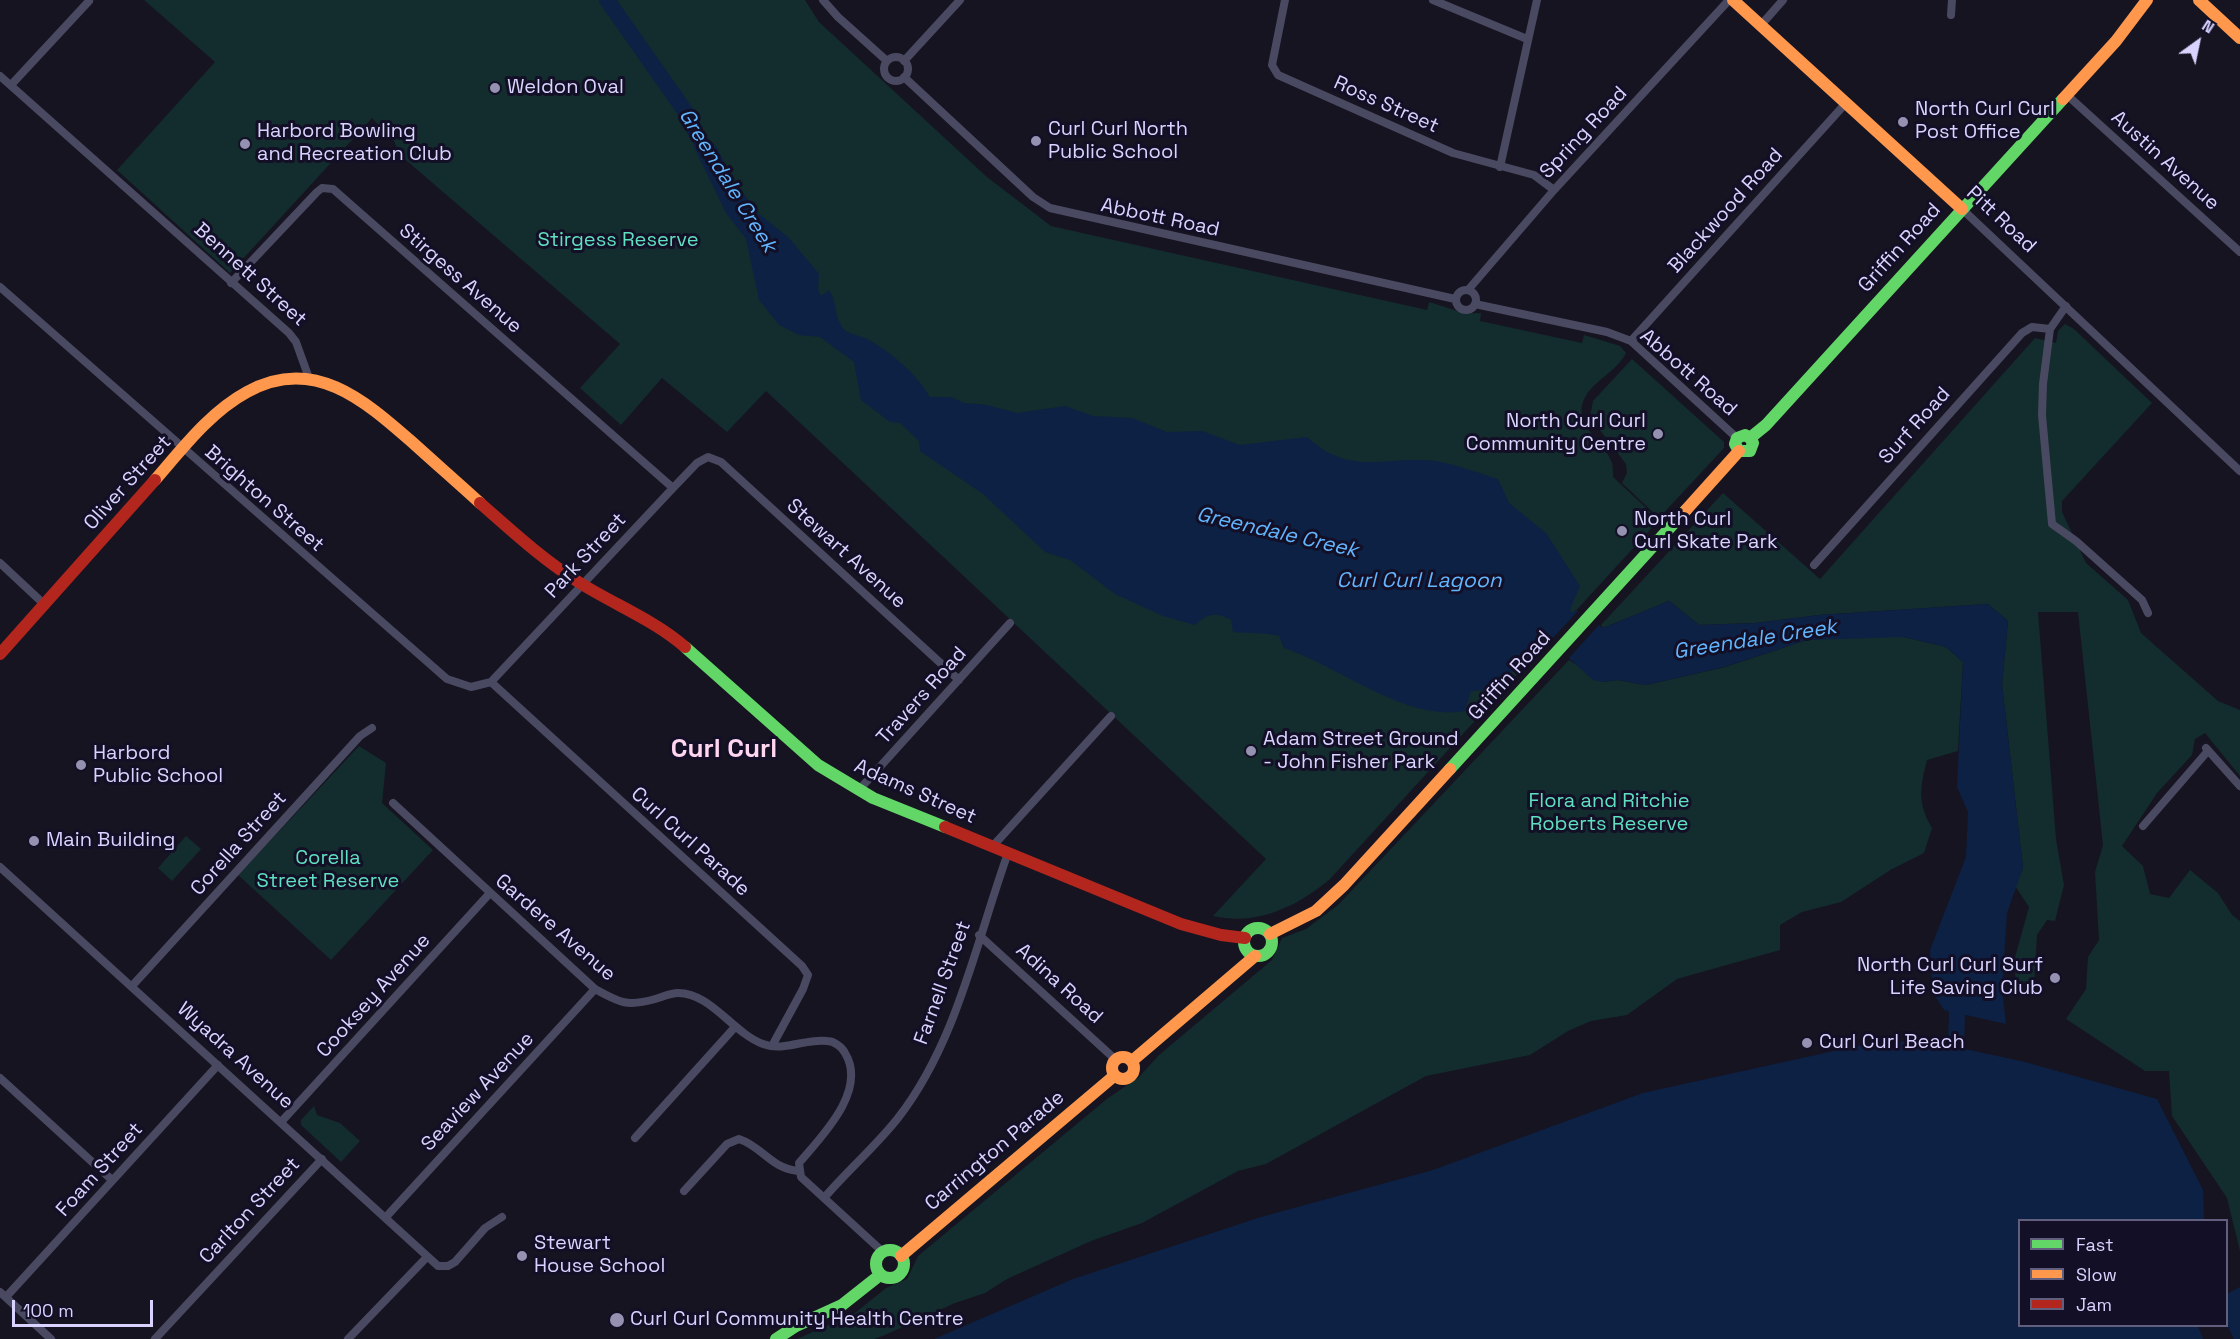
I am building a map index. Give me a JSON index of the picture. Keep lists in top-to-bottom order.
{
  "streets": {
    "main road": [
      "Pitt Road",
      "Griffin Road",
      "Oliver Street",
      "Adams Street",
      "Carrington Parade"
    ],
    "street": [
      "Ross Street",
      "Spring Road",
      "Austin Avenue",
      "Blackwood Road",
      "Abbott Road",
      "Bennett Street",
      "Stirgess Avenue",
      "Surf Road",
      "Brighton Street",
      "Stewart Avenue",
      "Park Street",
      "Travers Road",
      "Curl Curl Parade",
      "Corella Street",
      "Gardere Avenue",
      "Farnell Street",
      "Adina Road",
      "Cooksey Avenue",
      "Wyadra Avenue",
      "Seaview Avenue",
      "Foam Street",
      "Carlton Street"
    ]
  },
  "crossings": [
    ["Ross Street", "Spring Road"],
    ["Spring Road", "Abbott Road"],
    ["Spring Road", "Pitt Road"],
    ["Austin Avenue", "Griffin Road"],
    ["Blackwood Road", "Abbott Road"],
    ["Blackwood Road", "Pitt Road"],
    ["Abbott Road", "Griffin Road"],
    ["Pitt Road", "Griffin Road"],
    ["Griffin Road", "Adams Street"],
    ["Bennett Street", "Stirgess Avenue"],
    ["Bennett Street", "Oliver Street"],
    ["Stirgess Avenue", "Park Street"],
    ["Oliver Street", "Brighton Street"],
    ["Brighton Street", "Park Street"],
    ["Brighton Street", "Curl Curl Parade"],
    ["Stewart Avenue", "Park Street"],
    ["Stewart Avenue", "Travers Road"],
    ["Park Street", "Adams Street"],
    ["Park Street", "Curl Curl Parade"],
    ["Travers Road", "Adams Street"],
    ["Adams Street", "Farnell Street"],
    ["Curl Curl Parade", "Gardere Avenue"],
    ["Corella Street", "Wyadra Avenue"],
    ["Gardere Avenue", "Cooksey Avenue"],
    ["Gardere Avenue", "Seaview Avenue"],
    ["Farnell Street", "Adina Road"],
    ["Adina Road", "Carrington Parade"],
    ["Cooksey Avenue", "Wyadra Avenue"],
    ["Wyadra Avenue", "Seaview Avenue"],
    ["Wyadra Avenue", "Foam Street"],
    ["Wyadra Avenue", "Carlton Street"]
  ],
  "districts": ["Curl Curl"],
  "water": ["Greendale Creek", "Curl Curl Lagoon"],
  "parks": ["Stirgess Reserve", "Flora and Ritchie Roberts Reserve", "Corella Street Reserve"],
  "places": [
    "Weldon Oval",
    "North Curl Curl Post Office",
    "Curl Curl North Public School",
    "Harbord Bowling and Recreation Club",
    "North Curl Curl Community Centre",
    "North Curl Curl Skate Park",
    "Adam Street Ground - John Fisher Park",
    "Harbord Public School",
    "Main Building",
    "North Curl Curl Surf Life Saving Club",
    "Curl Curl Beach",
    "Stewart House School",
    "Curl Curl Community Health Centre"
  ],
  "legend": ["Fast", "Slow", "Jam"],
  "scale_bar": "100 m",
  "north": "top right"
}
